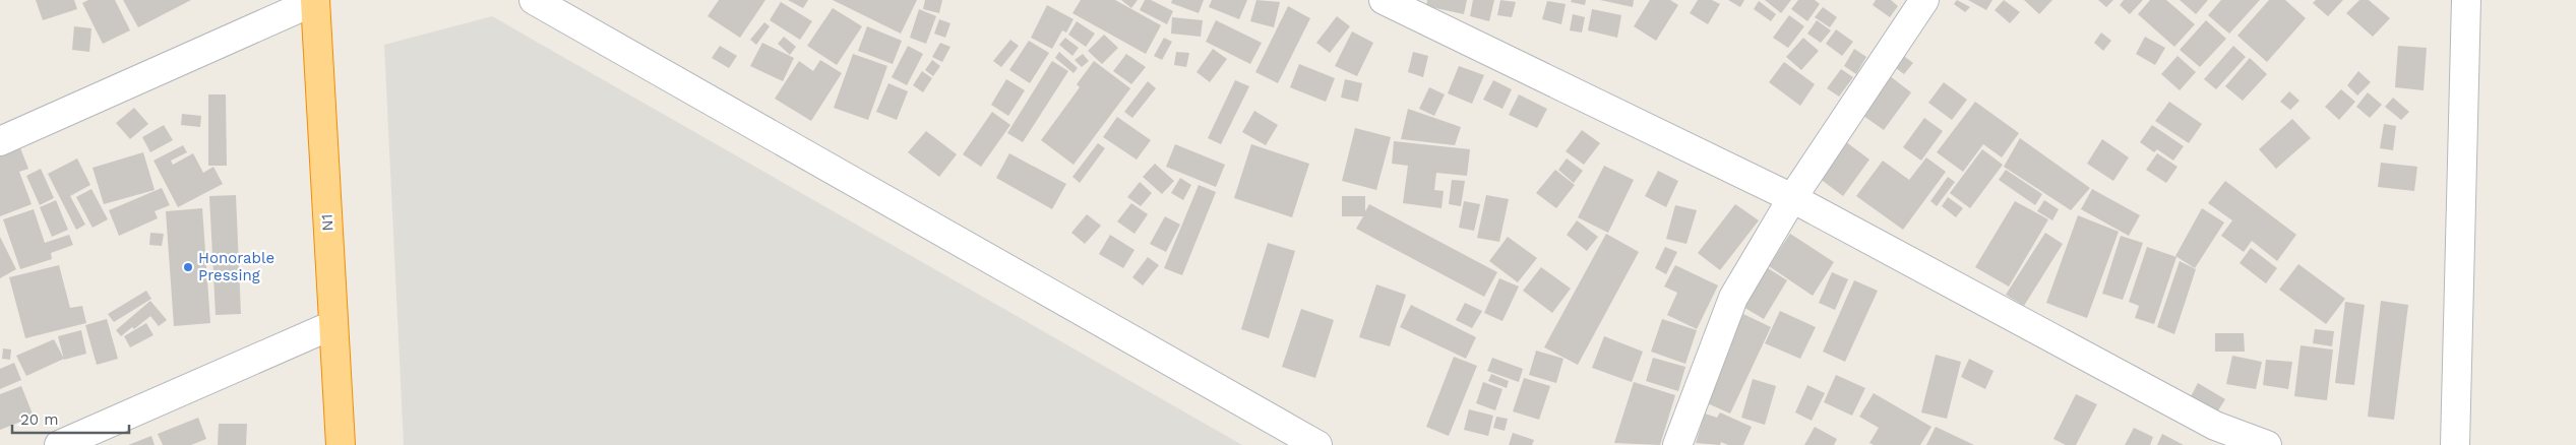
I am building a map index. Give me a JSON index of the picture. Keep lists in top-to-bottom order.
{
  "streets": {
    "highway": ["N1"]
  },
  "places": ["Honorable Pressing"],
  "scale_bar": "20 m"
}
